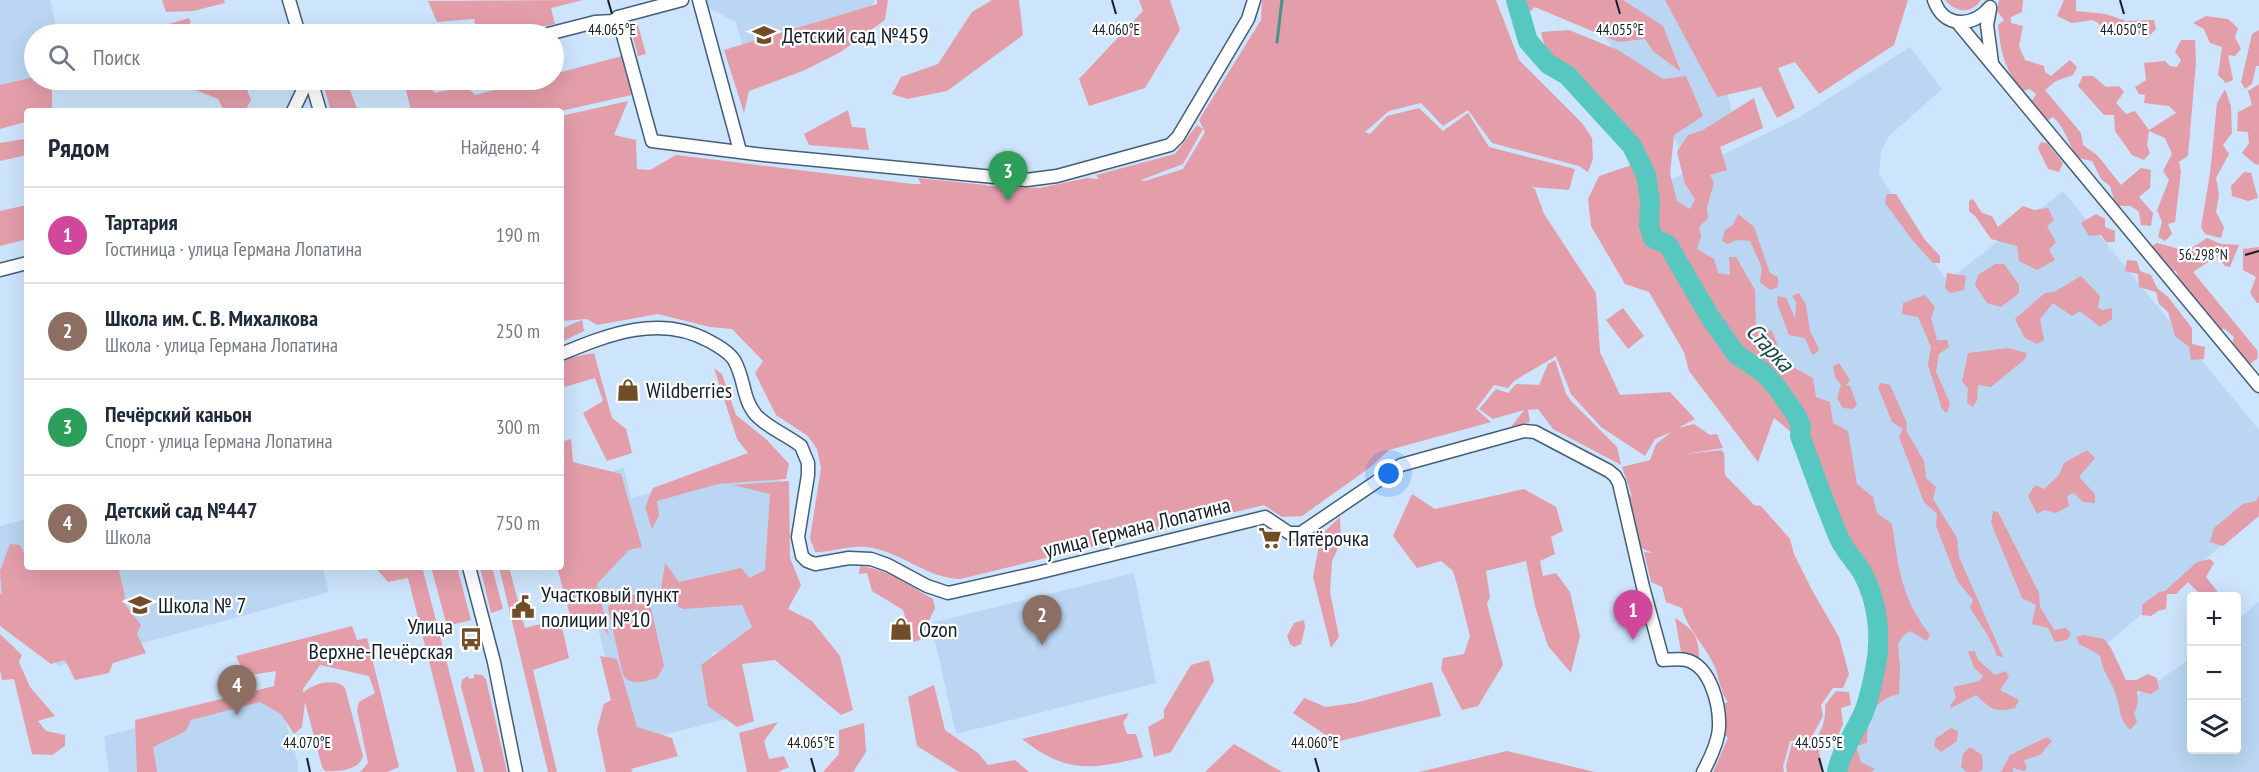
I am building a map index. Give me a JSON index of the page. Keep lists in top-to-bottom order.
{
  "streets": {
    "street": ["улица Германа Лопатина"]
  },
  "water": ["Старка"],
  "places": {
    "school or university": ["Детский сад №459", "Школа № 7"],
    "shop": ["Wildberries", "Ozon"],
    "supermarket": ["Пятёрочка"],
    "public building": ["Участковый пункт полиции №10"],
    "bus stop": ["Улица Верхне-Печёрская"]
  },
  "page": {
    "search": "Поиск",
    "heading": ["Рядом", "Найдено: 4"],
    "pins": [
      "3",
      "1",
      "2",
      "4"
    ],
    "list": [
      {
        "mark": "1",
        "name": "Тартария",
        "note": "Гостиница · улица Германа Лопатина",
        "value": "190 m"
      },
      {
        "mark": "2",
        "name": "Школа им. С. В. Михалкова",
        "note": "Школа · улица Германа Лопатина",
        "value": "250 m"
      },
      {
        "mark": "3",
        "name": "Печёрский каньон",
        "note": "Спорт · улица Германа Лопатина",
        "value": "300 m"
      },
      {
        "mark": "4",
        "name": "Детский сад №447",
        "note": "Школа",
        "value": "750 m"
      }
    ],
    "map_buttons": ["+", "−"]
  },
  "coordinates": [
    "44.065°E",
    "44.060°E",
    "44.055°E",
    "44.050°E",
    "56.298°N",
    "44.070°E"
  ]
}
